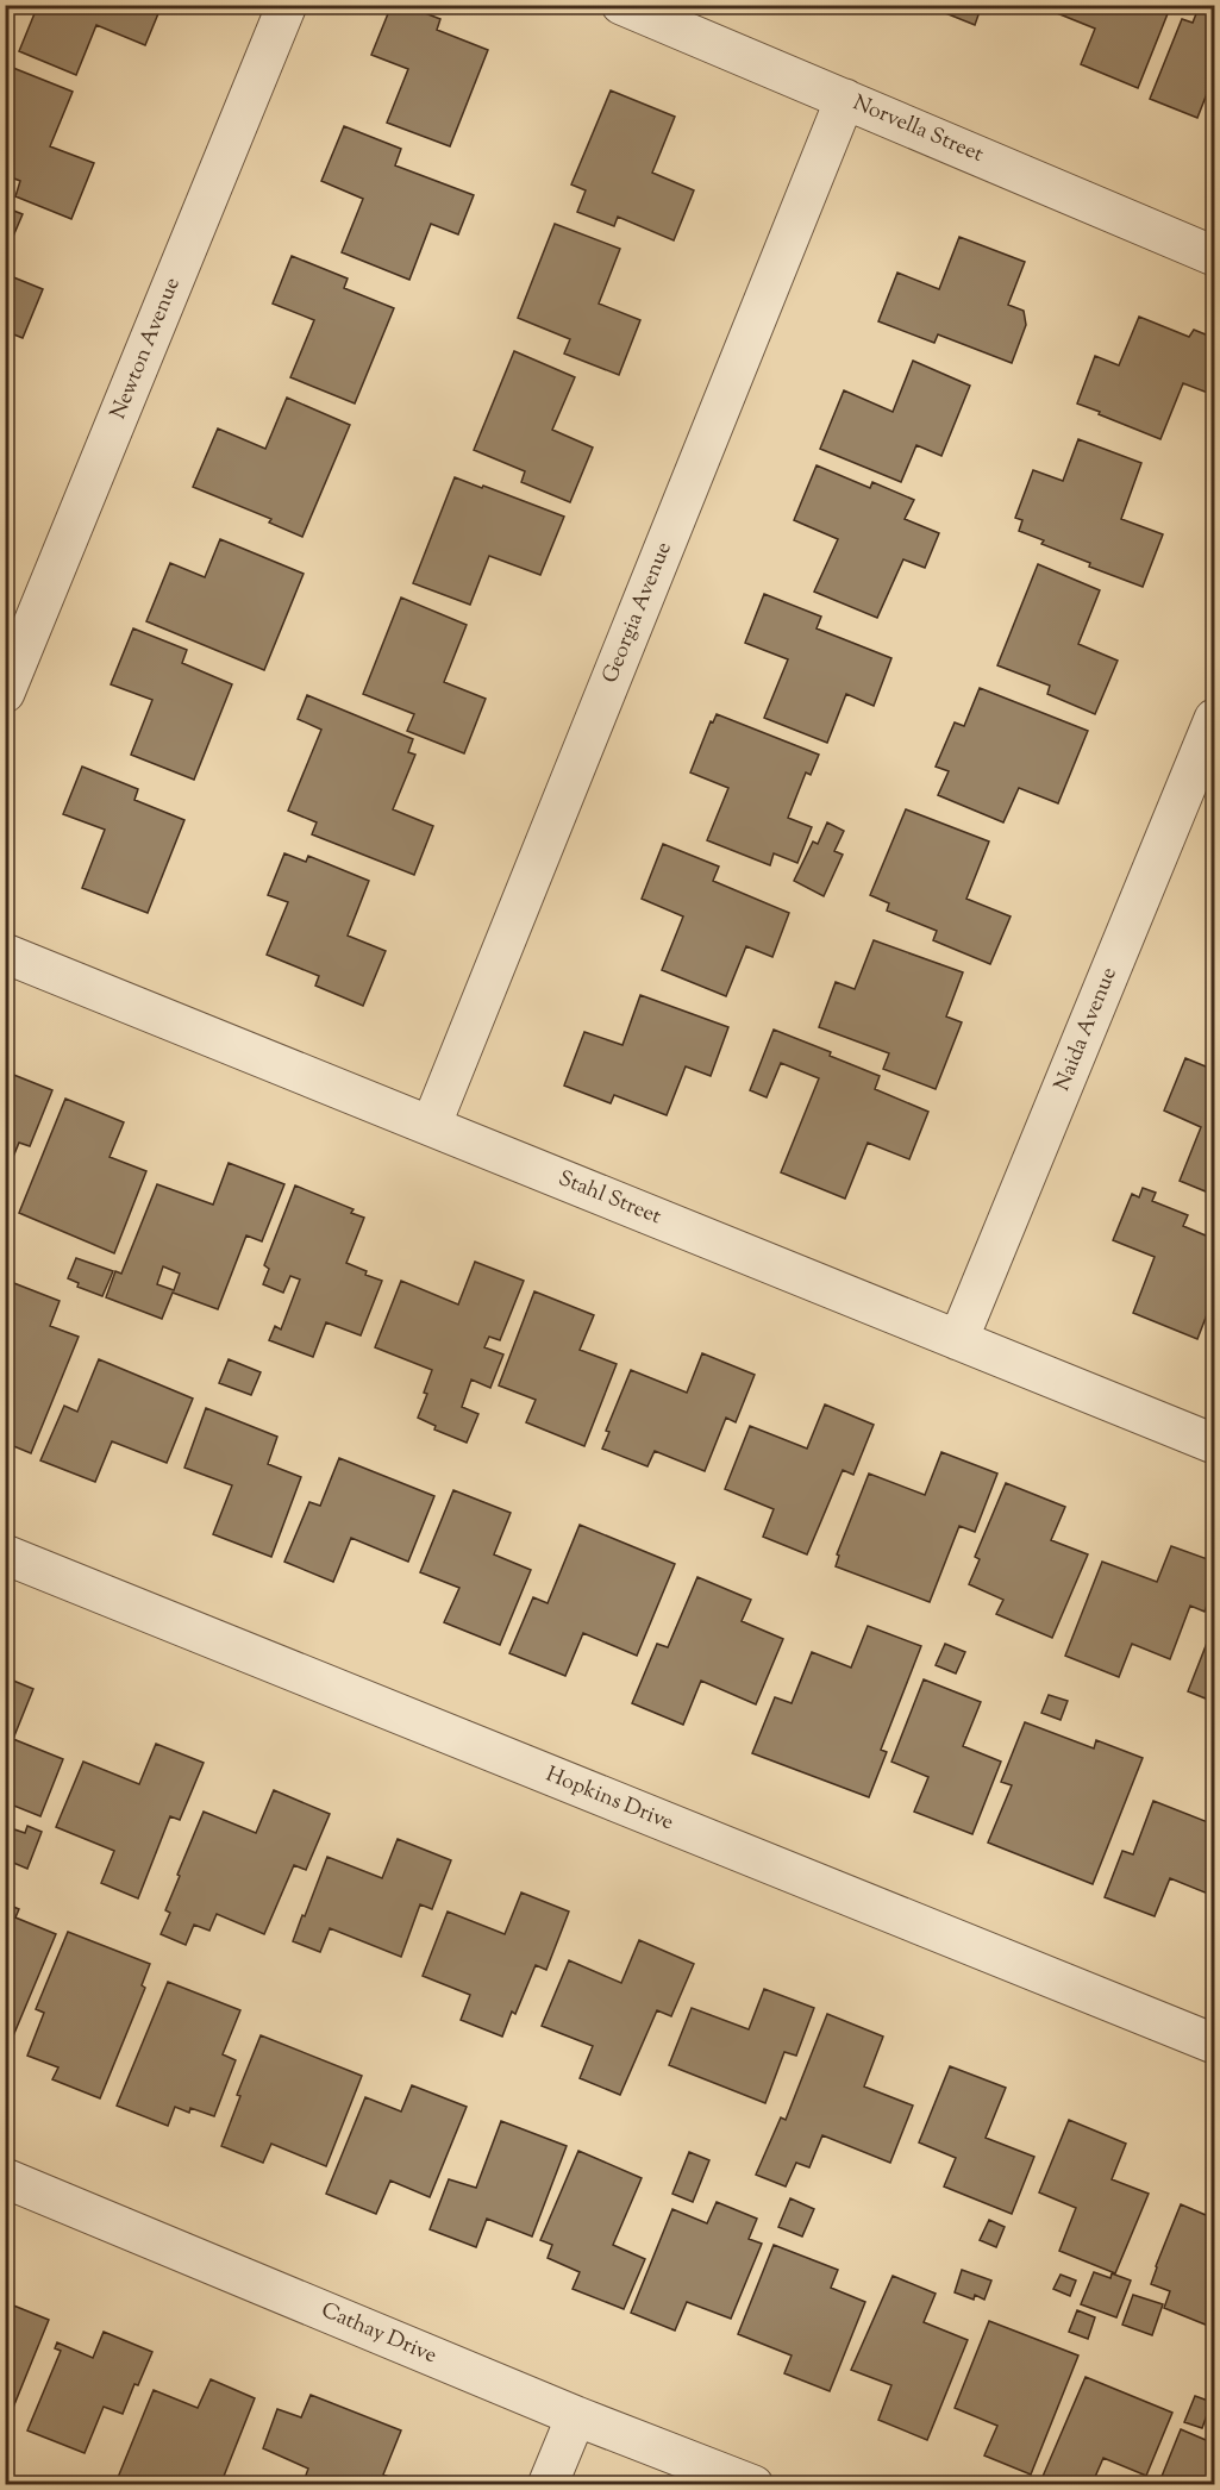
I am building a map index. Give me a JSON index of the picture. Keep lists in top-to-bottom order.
{
  "streets": {
    "street": [
      "Norvella Street",
      "Newton Avenue",
      "Georgia Avenue",
      "Naida Avenue",
      "Stahl Street",
      "Hopkins Drive",
      "Cathay Drive"
    ]
  },
  "crossings": [
    ["Norvella Street", "Georgia Avenue"],
    ["Georgia Avenue", "Stahl Street"],
    ["Naida Avenue", "Stahl Street"]
  ]
}
